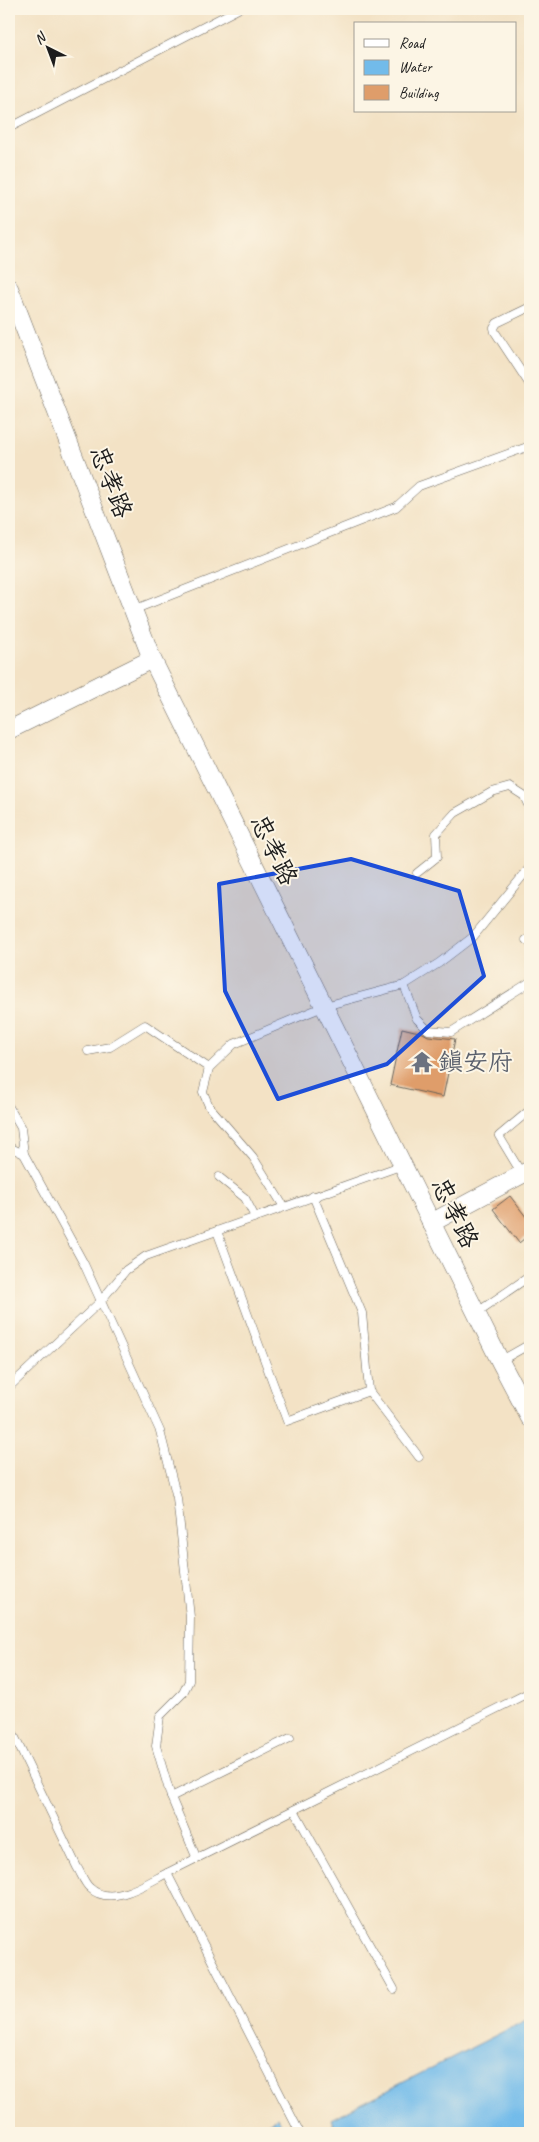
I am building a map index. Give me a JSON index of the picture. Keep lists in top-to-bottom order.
{
  "streets": {
    "street": ["忠孝路"]
  },
  "places": {
    "temple": ["鎮安府"]
  },
  "legend": ["Road", "Water", "Building"],
  "north": "top left"
}
